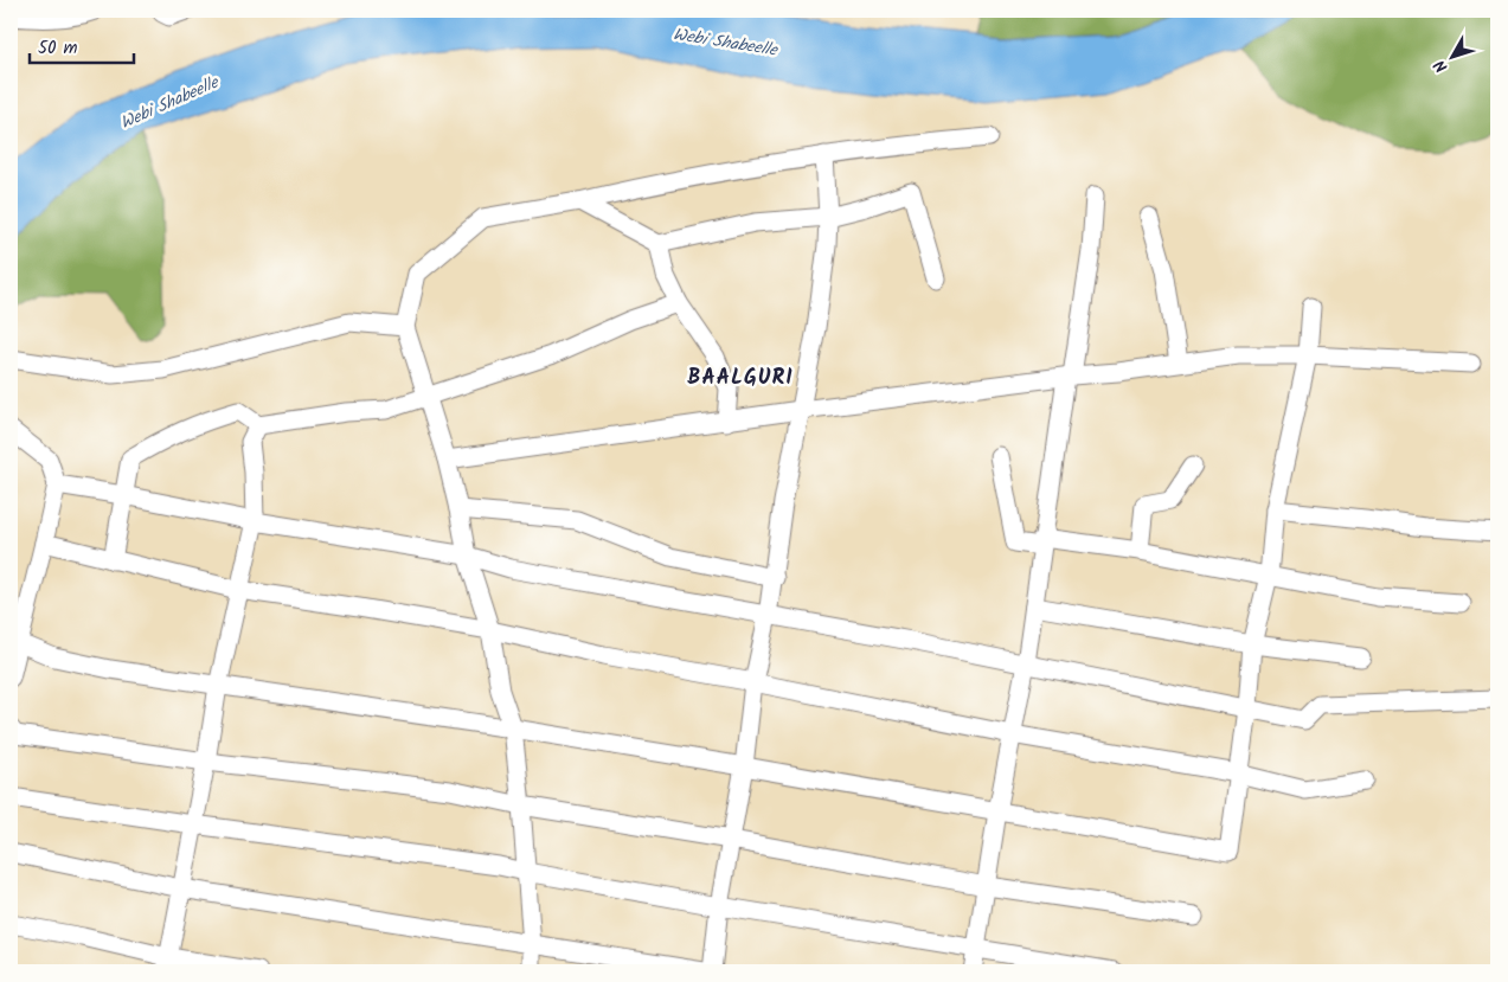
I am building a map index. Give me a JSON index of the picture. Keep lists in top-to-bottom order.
{
  "districts": ["BAALGURI"],
  "water": ["Webi Shabeelle"],
  "scale_bar": "50 m",
  "north": "bottom left"
}
